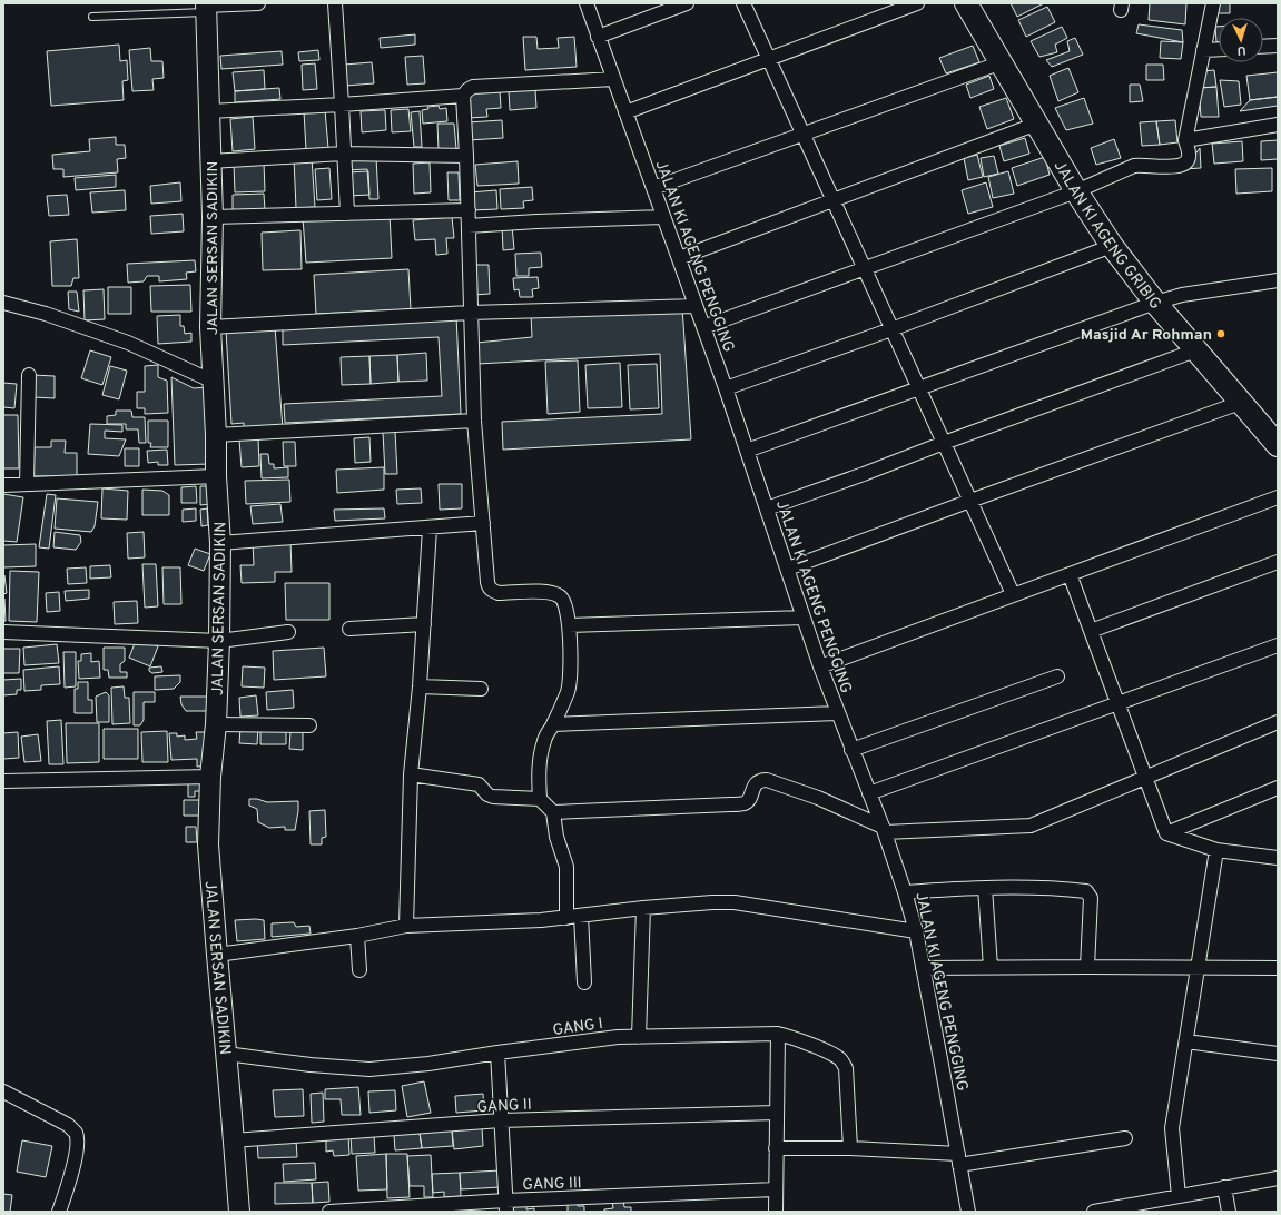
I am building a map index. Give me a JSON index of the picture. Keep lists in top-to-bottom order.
{
  "streets": {
    "main road": ["JALAN KI AGENG GRIBIG", "JALAN SERSAN SADIKIN"],
    "street": [
      "JALAN KI AGENG PENGGING",
      "GANG I",
      "GANG II",
      "GANG III"
    ]
  },
  "crossings": [
    ["JALAN SERSAN SADIKIN", "GANG I"],
    ["JALAN SERSAN SADIKIN", "GANG II"]
  ],
  "places": ["Masjid Ar Rohman"],
  "north": "bottom"
}
